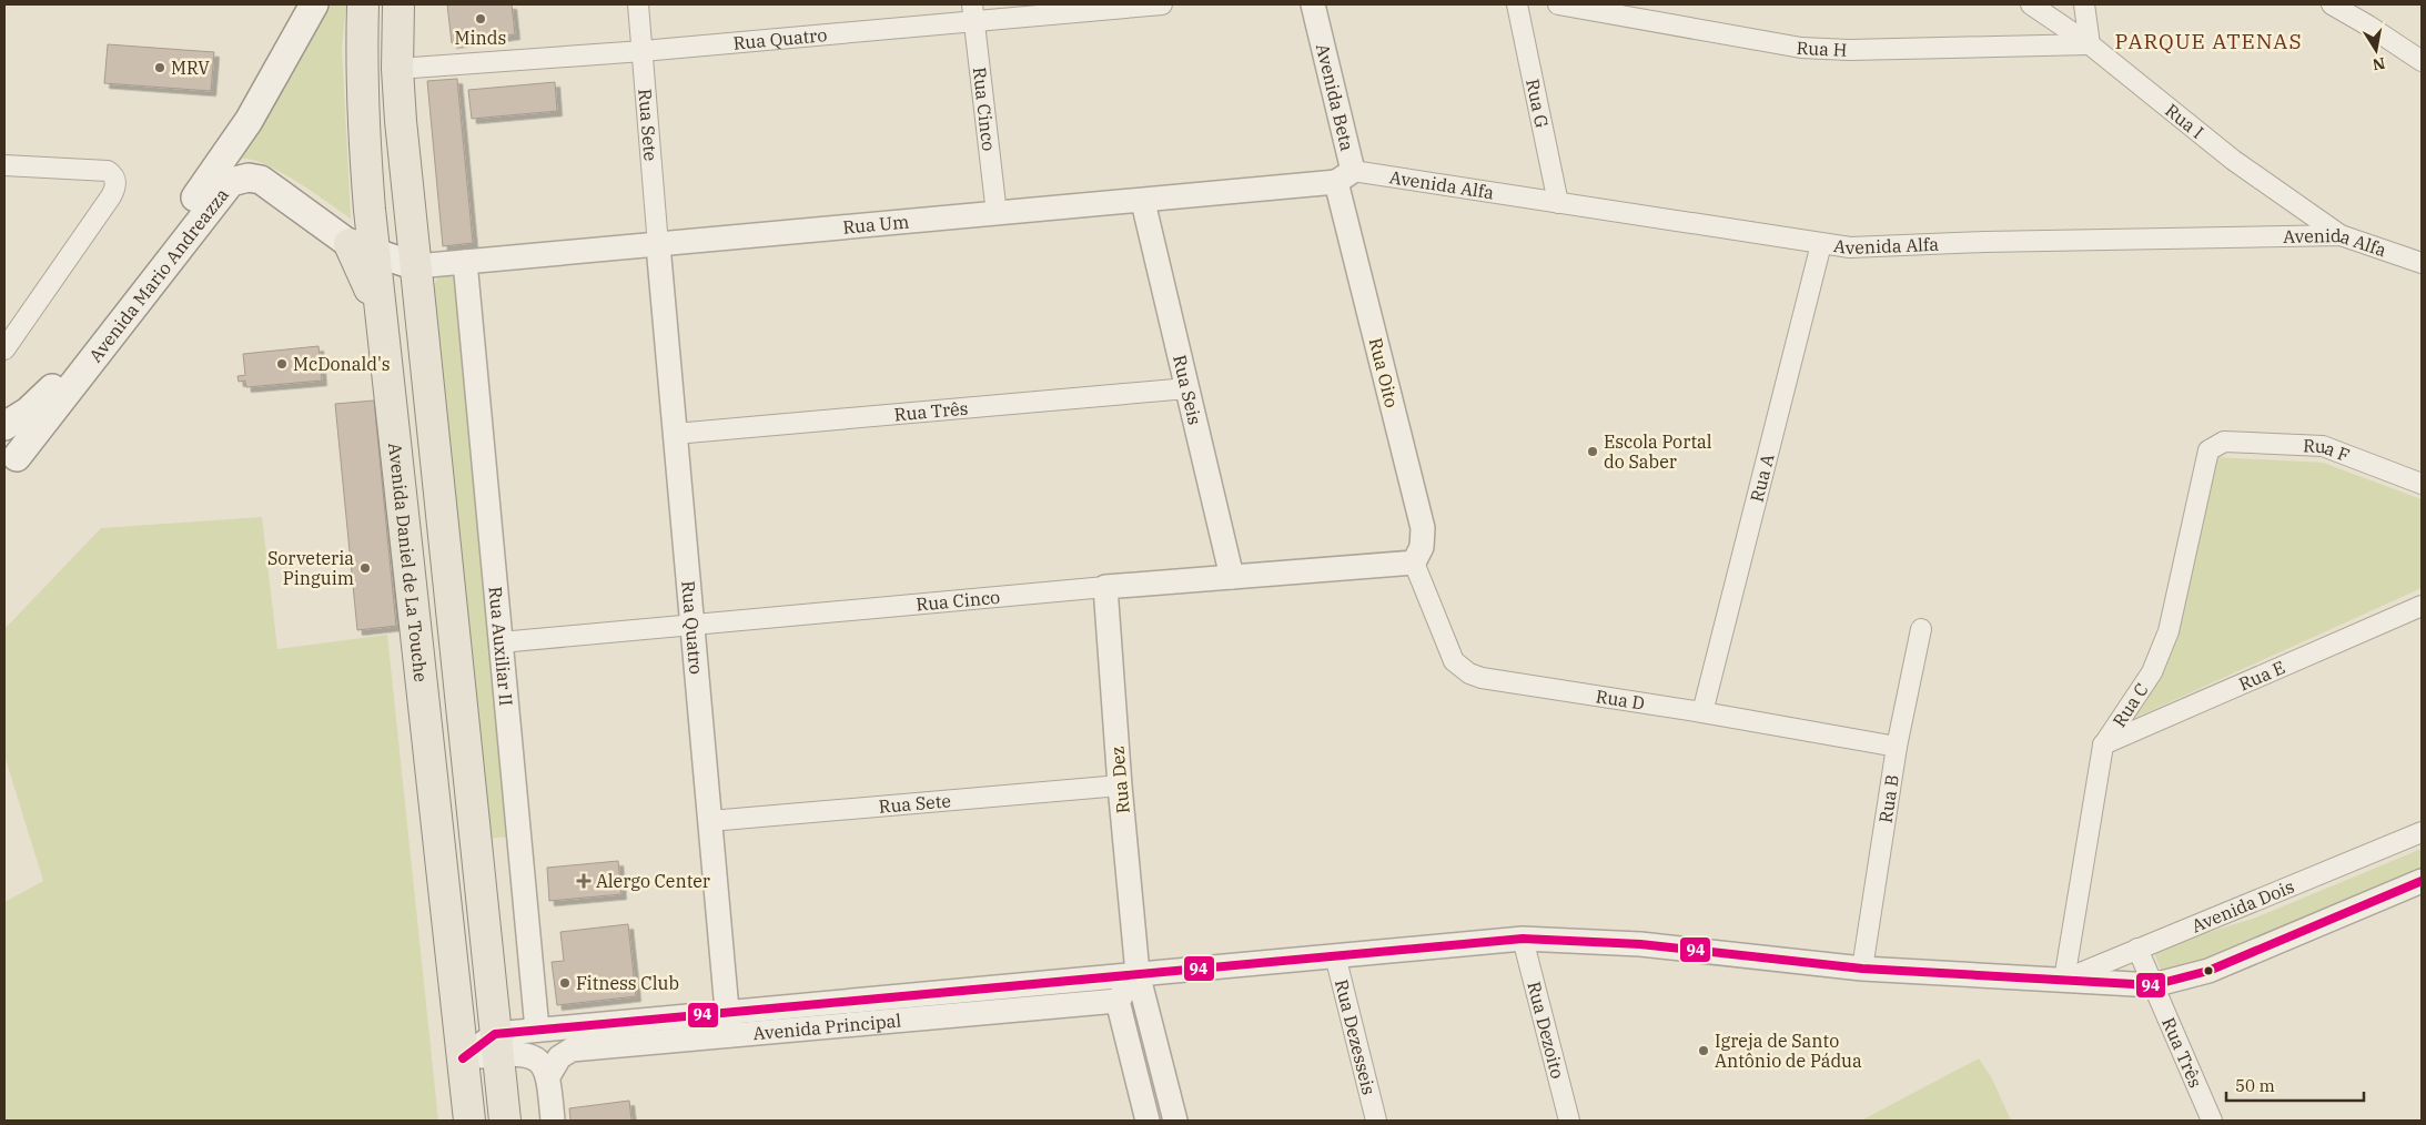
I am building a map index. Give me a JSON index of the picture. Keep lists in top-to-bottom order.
{
  "streets": {
    "main road": ["Avenida Mario Andreazza", "Avenida Daniel de La Touche"],
    "street": [
      "Rua Quatro",
      "Rua H",
      "Avenida Beta",
      "Rua G",
      "Rua Cinco",
      "Rua I",
      "Rua Sete",
      "Avenida Alfa",
      "Rua Um",
      "Rua Oito",
      "Rua Seis",
      "Rua Três",
      "Rua F",
      "Rua A",
      "Rua Auxiliar II",
      "Rua E",
      "Rua D",
      "Rua C",
      "Rua Dez",
      "Rua B",
      "Avenida Dois",
      "Avenida Principal",
      "Rua Dezoito",
      "Rua Dezesseis"
    ]
  },
  "crossings": [
    ["Rua Quatro", "Rua Cinco"],
    ["Rua Quatro", "Rua Sete"],
    ["Rua Quatro", "Rua Um"],
    ["Rua Quatro", "Rua Três"],
    ["Rua Quatro", "Avenida Principal"],
    ["Rua H", "Rua I"],
    ["Avenida Beta", "Avenida Alfa"],
    ["Avenida Beta", "Rua Um"],
    ["Avenida Beta", "Rua Oito"],
    ["Rua G", "Avenida Alfa"],
    ["Rua Cinco", "Rua Um"],
    ["Rua Cinco", "Rua Oito"],
    ["Rua Cinco", "Rua Seis"],
    ["Rua Cinco", "Rua Auxiliar II"],
    ["Rua Cinco", "Rua D"],
    ["Rua Cinco", "Rua Dez"],
    ["Rua I", "Avenida Alfa"],
    ["Rua Sete", "Rua Um"],
    ["Rua Sete", "Rua Dez"],
    ["Avenida Alfa", "Rua Um"],
    ["Avenida Alfa", "Rua Oito"],
    ["Avenida Alfa", "Rua A"],
    ["Rua Um", "Avenida Mario Andreazza"],
    ["Rua Um", "Rua Oito"],
    ["Rua Um", "Rua Seis"],
    ["Rua Um", "Rua Auxiliar II"],
    ["Avenida Mario Andreazza", "Avenida Daniel de La Touche"],
    ["Rua Oito", "Rua D"],
    ["Rua Seis", "Rua Três"],
    ["Rua Três", "Avenida Dois"],
    ["Rua Três", "Avenida Principal"],
    ["Rua F", "Rua C"],
    ["Rua A", "Rua D"],
    ["Rua Auxiliar II", "Avenida Principal"],
    ["Rua E", "Rua C"],
    ["Rua D", "Rua B"],
    ["Rua C", "Avenida Dois"],
    ["Rua C", "Avenida Principal"],
    ["Rua Dez", "Avenida Principal"],
    ["Rua B", "Avenida Principal"],
    ["Avenida Dois", "Avenida Principal"],
    ["Avenida Principal", "Rua Dezoito"],
    ["Avenida Principal", "Rua Dezesseis"]
  ],
  "districts": ["PARQUE ATENAS"],
  "places": {
    "other": [
      "Minds",
      "MRV",
      "McDonald's",
      "Escola Portal do Saber",
      "Sorveteria Pinguim",
      "Fitness Club",
      "Igreja de Santo Antônio de Pádua"
    ],
    "health": ["Alergo Center"]
  },
  "lines": ["transit line 94"],
  "scale_bar": "50 m",
  "north": "bottom"
}
